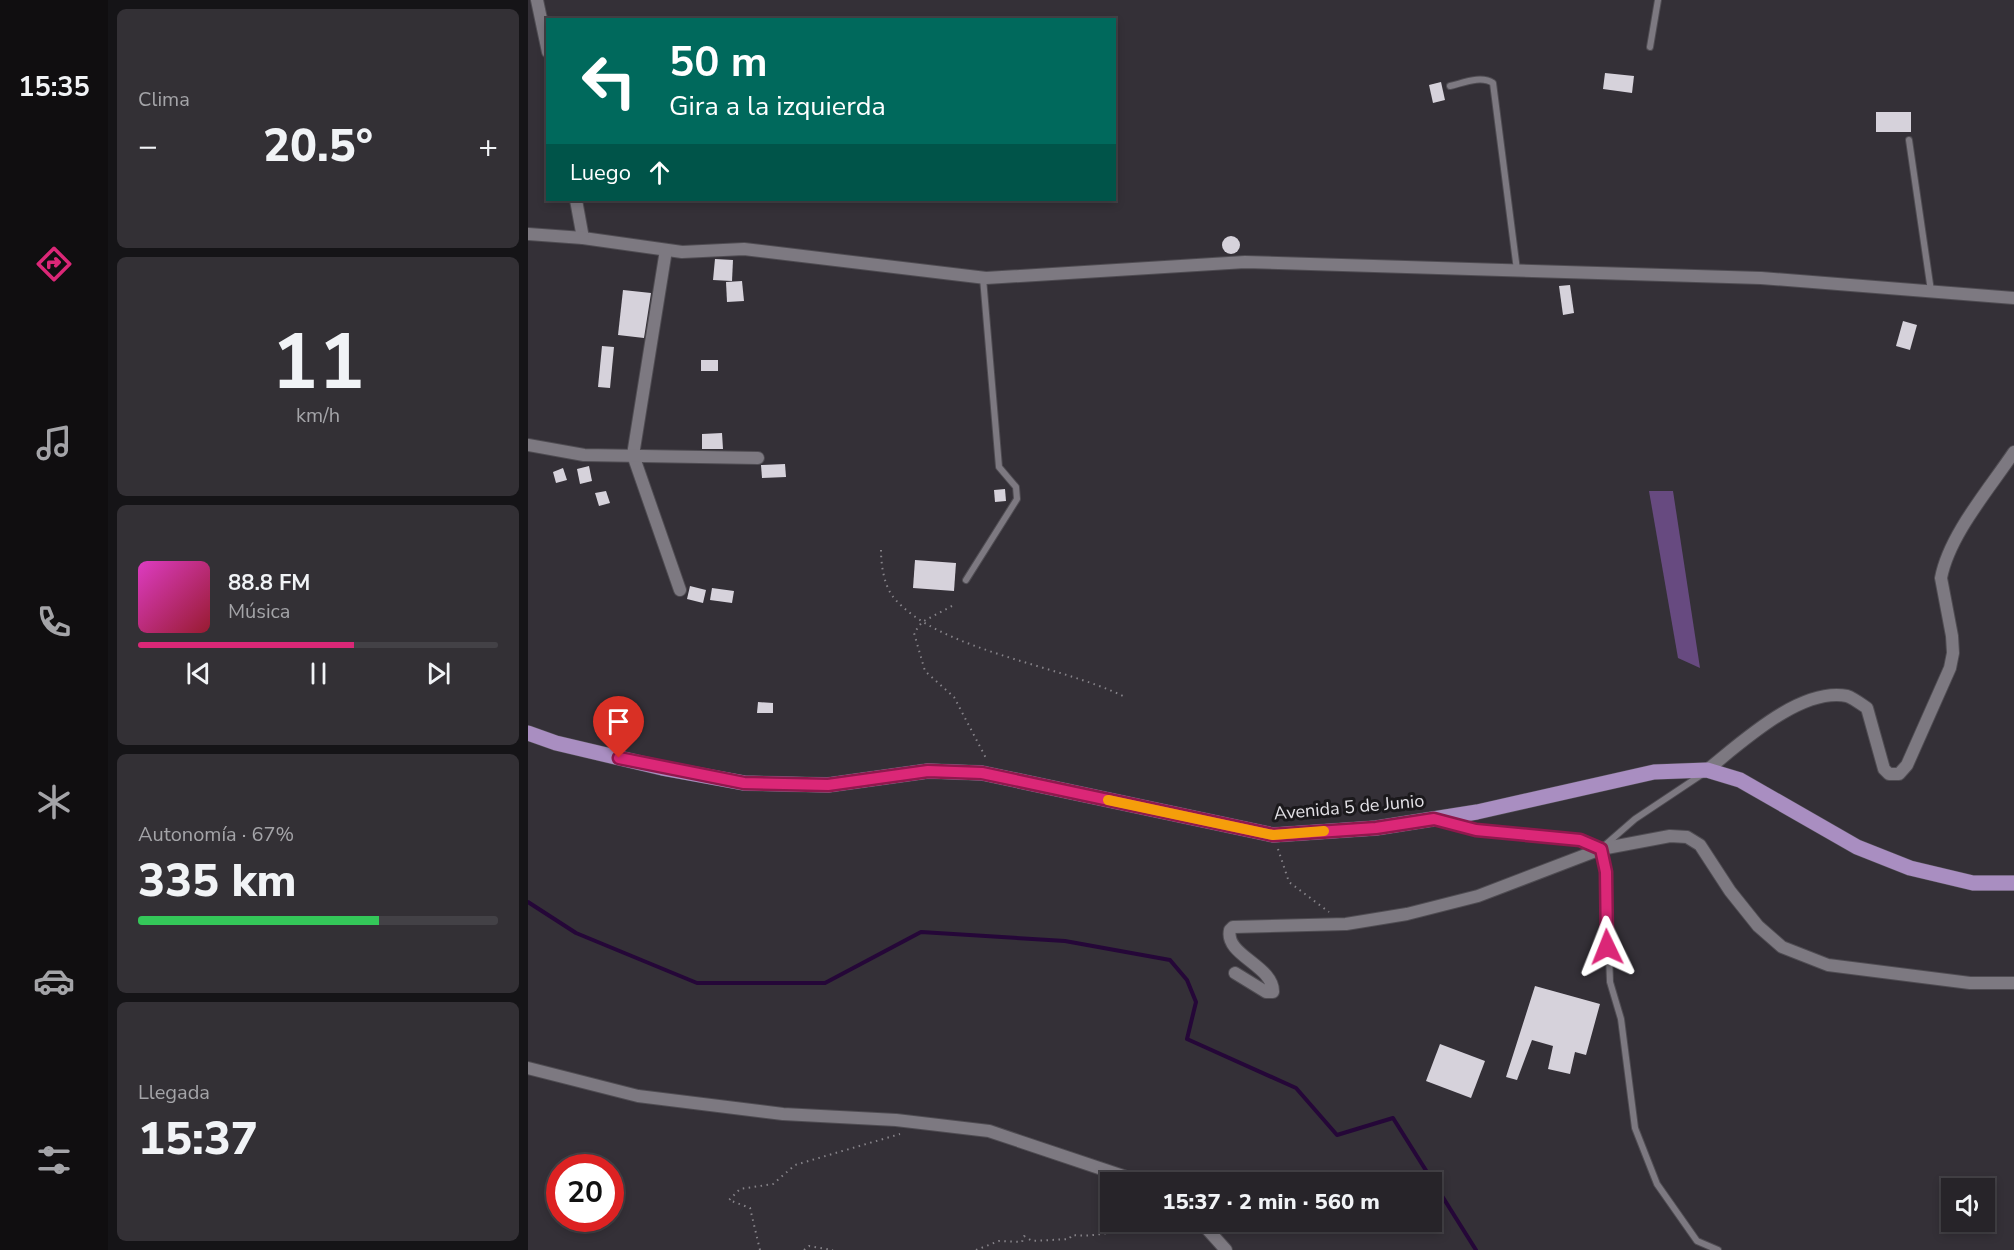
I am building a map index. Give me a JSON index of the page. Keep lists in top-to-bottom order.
{
  "streets": {
    "main road": ["Avenida 5 de Junio"]
  },
  "page": {
    "tabs": "15:35",
    "tile": [
      "Clima",
      ["11", "km/h"],
      ["Autonomía · 67%", "335 km"],
      ["Llegada", "15:37"]
    ],
    "turn": ["50 m", "Gira a la izquierda"],
    "heat": ["−", "20.5°", "+"],
    "then": "Luego",
    "song": ["88.8 FM", "Música"],
    "limit": "20",
    "trip": "15:37 · 2 min · 560 m"
  }
}
